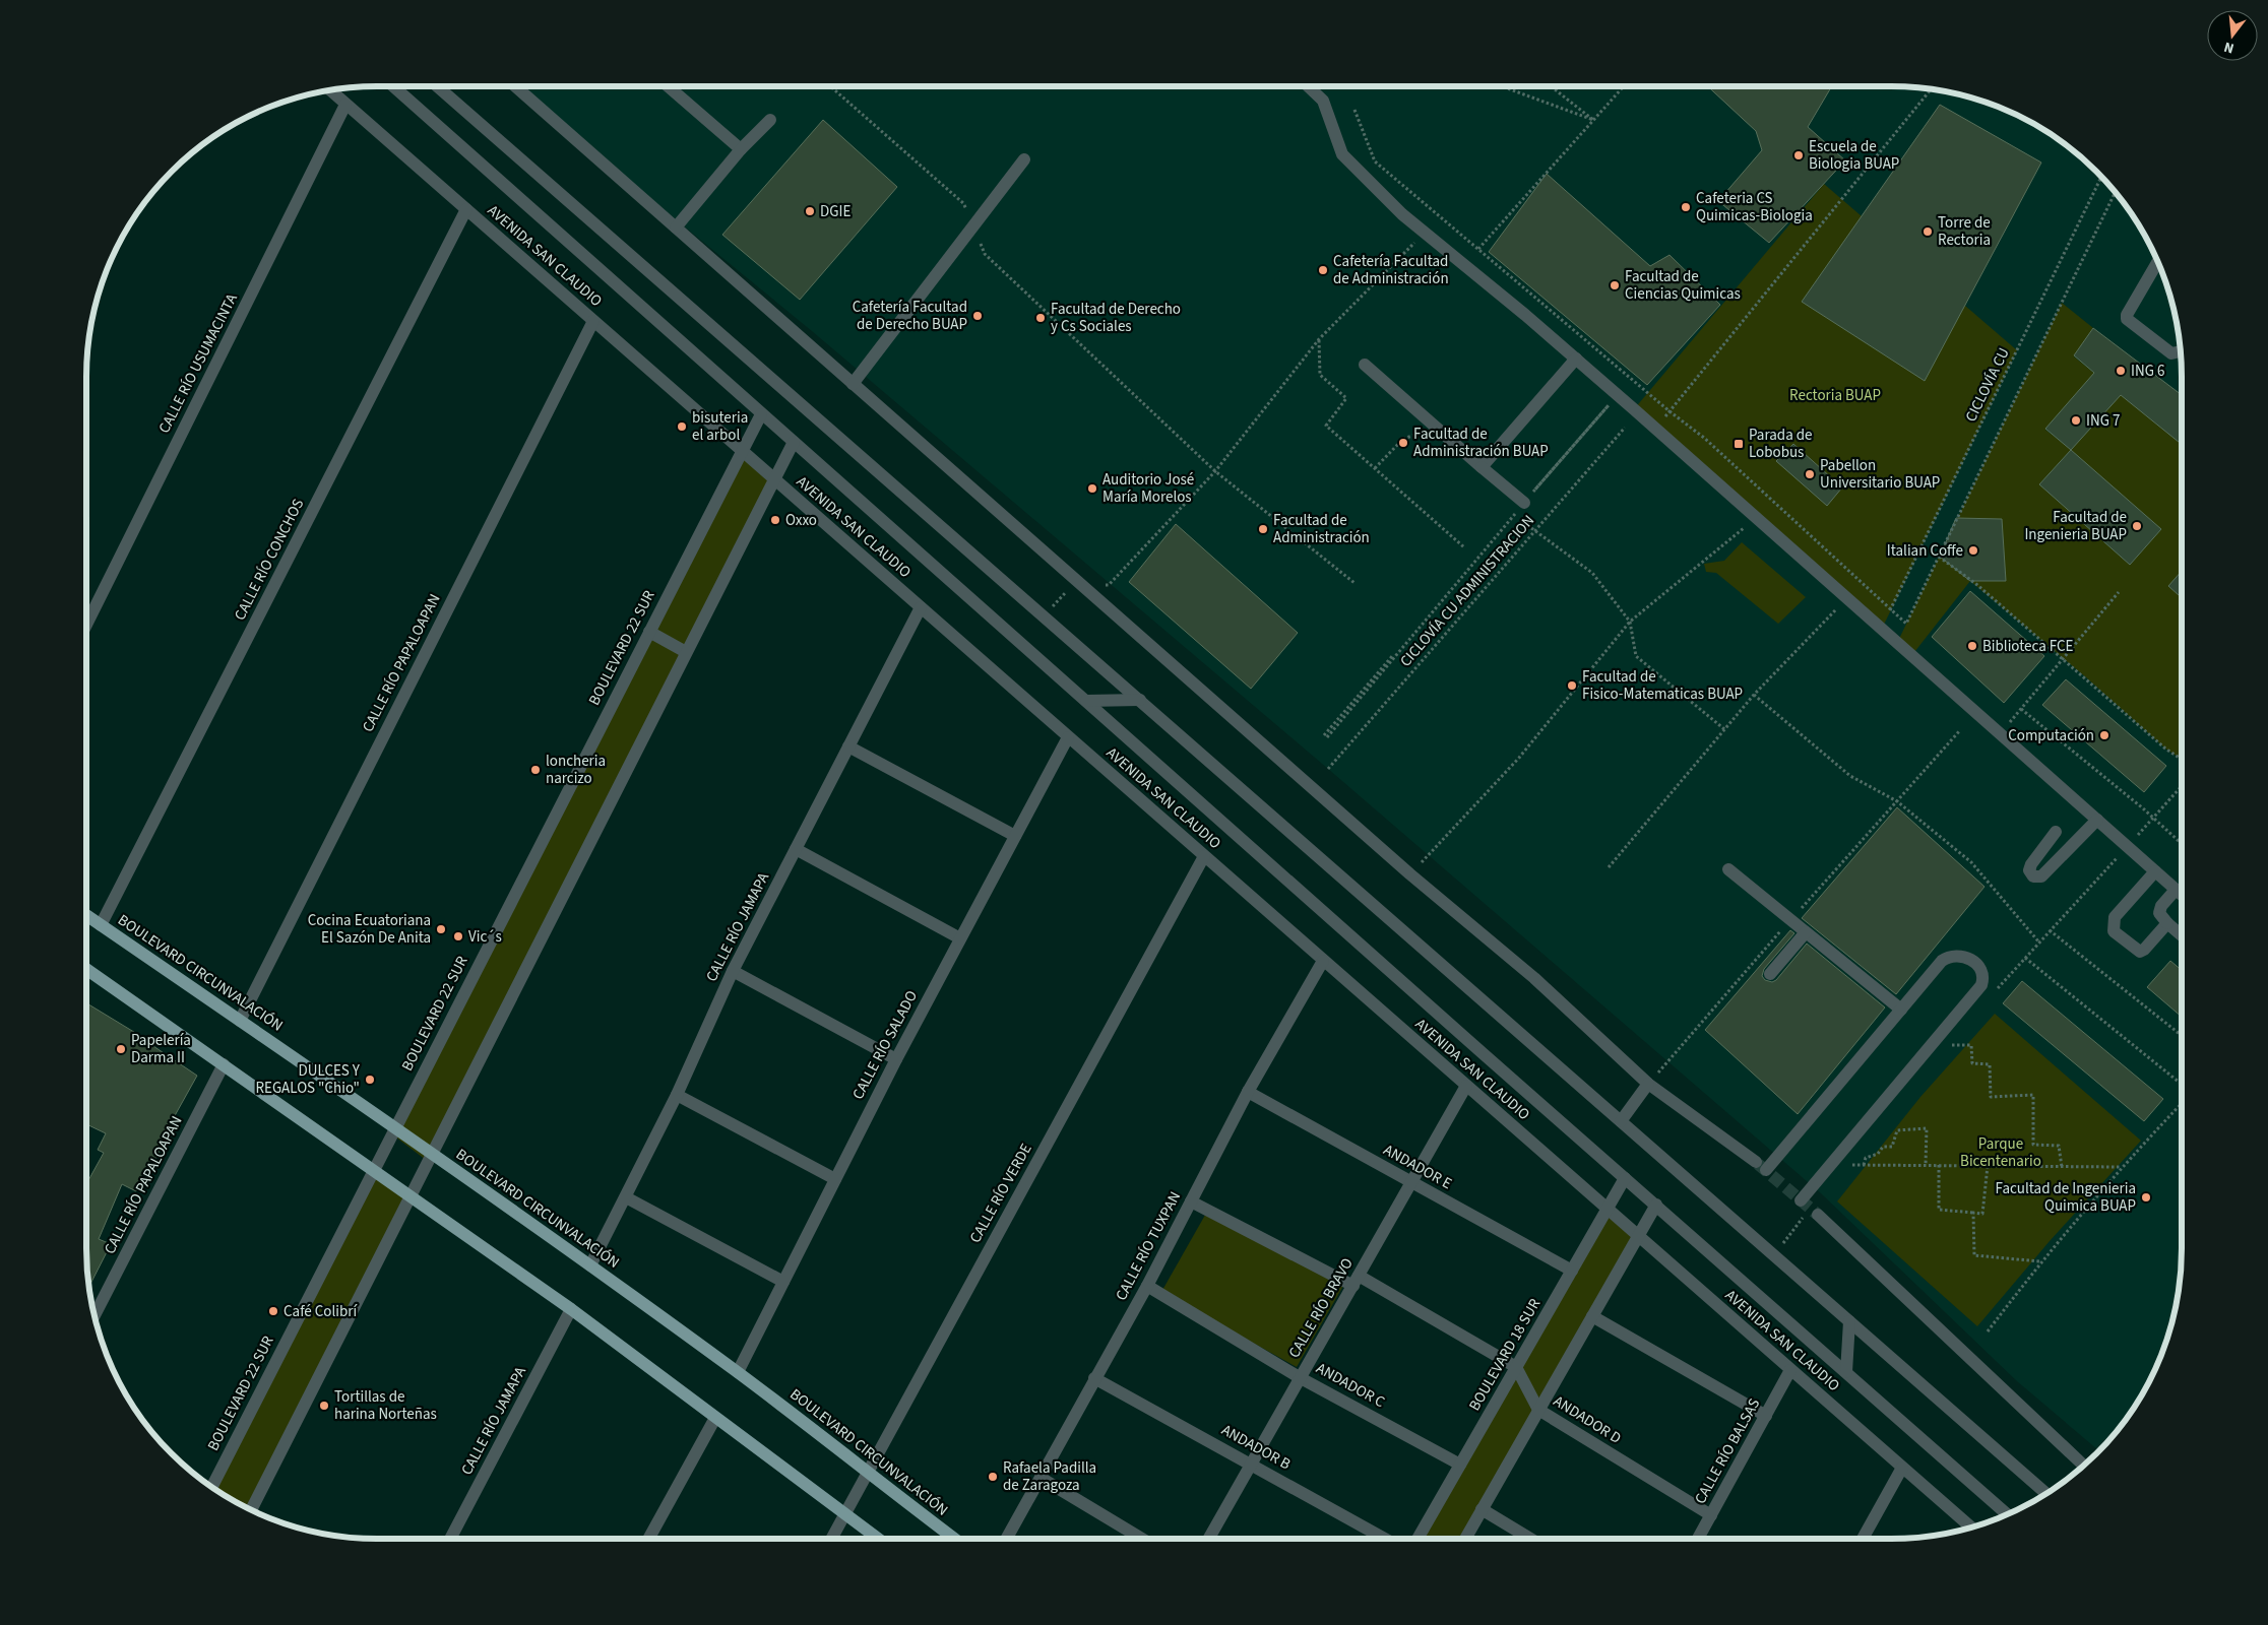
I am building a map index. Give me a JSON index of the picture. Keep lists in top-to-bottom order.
{
  "streets": {
    "main road": ["BOULEVARD CIRCUNVALACIÓN"],
    "street": [
      "AVENIDA SAN CLAUDIO",
      "CALLE RÍO USUMACINTA",
      "CALLE RÍO CONCHOS",
      "BOULEVARD 22 SUR",
      "CALLE RÍO PAPALOAPAN",
      "CALLE RÍO JAMAPA",
      "CALLE RÍO SALADO",
      "ANDADOR E",
      "CALLE RÍO VERDE",
      "CALLE RÍO TUXPAN",
      "CALLE RÍO BRAVO",
      "BOULEVARD 18 SUR",
      "ANDADOR C",
      "ANDADOR D",
      "ANDADOR B",
      "CALLE RÍO BALSAS"
    ],
    "path": ["CICLOVÍA CU", "CICLOVÍA CU ADMINISTRACION"]
  },
  "crossings": [
    ["AVENIDA SAN CLAUDIO", "CALLE RÍO USUMACINTA"],
    ["AVENIDA SAN CLAUDIO", "CALLE RÍO CONCHOS"],
    ["AVENIDA SAN CLAUDIO", "BOULEVARD 22 SUR"],
    ["AVENIDA SAN CLAUDIO", "CALLE RÍO PAPALOAPAN"],
    ["AVENIDA SAN CLAUDIO", "CALLE RÍO JAMAPA"],
    ["AVENIDA SAN CLAUDIO", "CALLE RÍO SALADO"],
    ["AVENIDA SAN CLAUDIO", "CALLE RÍO VERDE"],
    ["AVENIDA SAN CLAUDIO", "CALLE RÍO TUXPAN"],
    ["AVENIDA SAN CLAUDIO", "CALLE RÍO BRAVO"],
    ["AVENIDA SAN CLAUDIO", "BOULEVARD 18 SUR"],
    ["AVENIDA SAN CLAUDIO", "CALLE RÍO BALSAS"],
    ["CALLE RÍO CONCHOS", "BOULEVARD CIRCUNVALACIÓN"],
    ["BOULEVARD 22 SUR", "BOULEVARD CIRCUNVALACIÓN"],
    ["CALLE RÍO PAPALOAPAN", "BOULEVARD CIRCUNVALACIÓN"],
    ["CALLE RÍO JAMAPA", "BOULEVARD CIRCUNVALACIÓN"],
    ["BOULEVARD CIRCUNVALACIÓN", "CALLE RÍO SALADO"],
    ["BOULEVARD CIRCUNVALACIÓN", "CALLE RÍO VERDE"],
    ["ANDADOR E", "CALLE RÍO TUXPAN"],
    ["ANDADOR E", "CALLE RÍO BRAVO"],
    ["ANDADOR E", "BOULEVARD 18 SUR"],
    ["CALLE RÍO TUXPAN", "ANDADOR C"],
    ["CALLE RÍO TUXPAN", "ANDADOR B"],
    ["CALLE RÍO BRAVO", "ANDADOR C"],
    ["CALLE RÍO BRAVO", "ANDADOR B"],
    ["BOULEVARD 18 SUR", "ANDADOR C"],
    ["BOULEVARD 18 SUR", "ANDADOR D"],
    ["ANDADOR D", "CALLE RÍO BALSAS"]
  ],
  "parks": ["Rectoria BUAP", "Parque Bicentenario"],
  "places": {
    "other": [
      "Escuela de Biologia BUAP",
      "Cafeteria CS Quimicas-Biologia",
      "DGIE",
      "Torre de Rectoria",
      "Cafetería Facultad de Administración",
      "Facultad de Ciencias Quimicas",
      "Cafetería Facultad de Derecho BUAP",
      "Facultad de Derecho y Cs Sociales",
      "ING 6",
      "ING 7",
      "bisuteria el arbol",
      "Facultad de Administración BUAP",
      "Pabellon Universitario BUAP",
      "Auditorio José María Morelos",
      "Oxxo",
      "Facultad de Ingenieria BUAP",
      "Facultad de Administración",
      "Italian Coffe",
      "Biblioteca FCE",
      "Facultad de Fisico-Matematicas BUAP",
      "Computación",
      "loncheria narcizo",
      "Cocina Ecuatoriana El Sazón De Anita",
      "Vic´s",
      "Papelería Darma II",
      "DULCES Y REGALOS \"Chio\"",
      "Facultad de Ingenieria Quimica BUAP",
      "Café Colibrí",
      "Tortillas de harina Norteñas",
      "Rafaela Padilla de Zaragoza"
    ],
    "transit": ["Parada de Lobobus"]
  },
  "north": "bottom"
}
